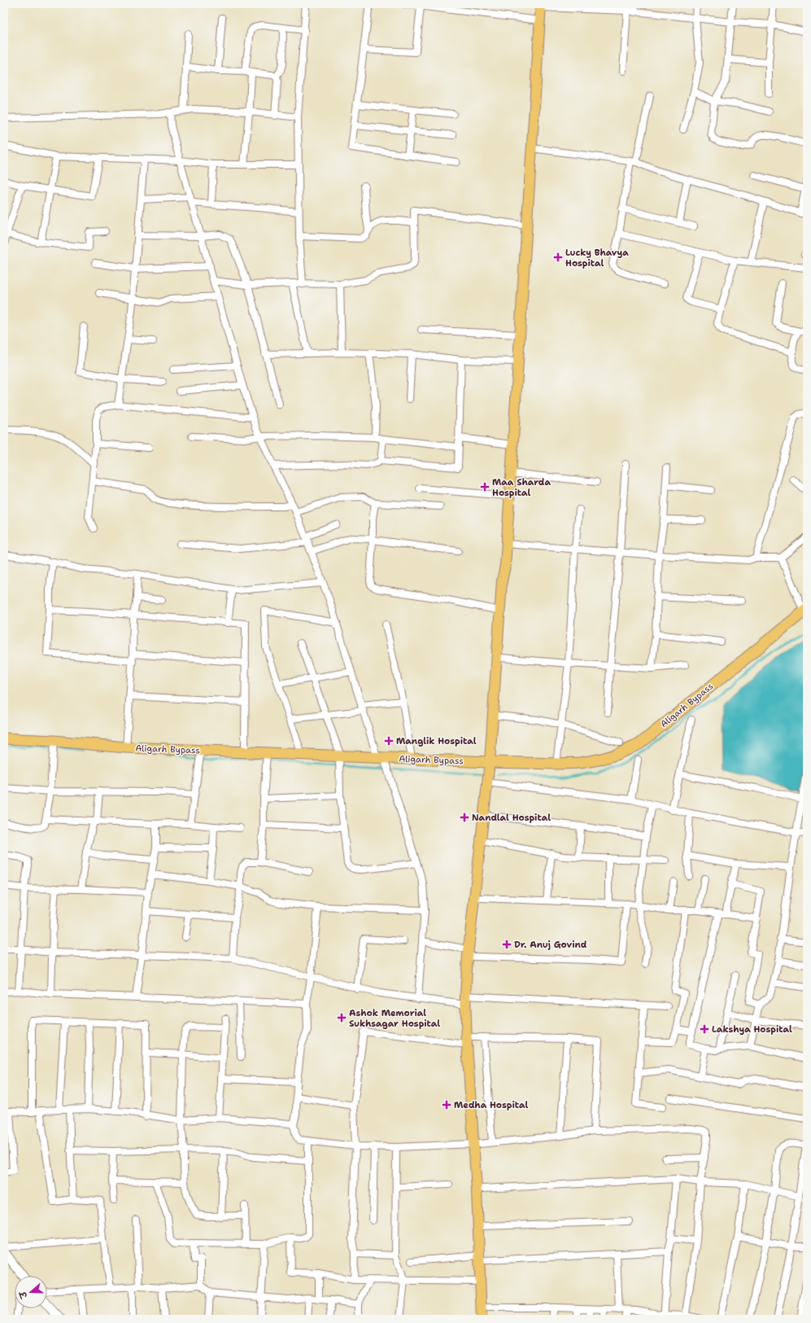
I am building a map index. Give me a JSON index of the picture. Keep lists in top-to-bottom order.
{
  "streets": {
    "highway": ["Aligarh Bypass"]
  },
  "places": {
    "health": [
      "Lucky Bhavya Hospital",
      "Maa Sharda Hospital",
      "Manglik Hospital",
      "Nandlal Hospital",
      "Dr. Anuj Govind",
      "Ashok Memorial Sukhsagar Hospital",
      "Lakshya Hospital",
      "Medha Hospital"
    ]
  },
  "north": "left"
}
